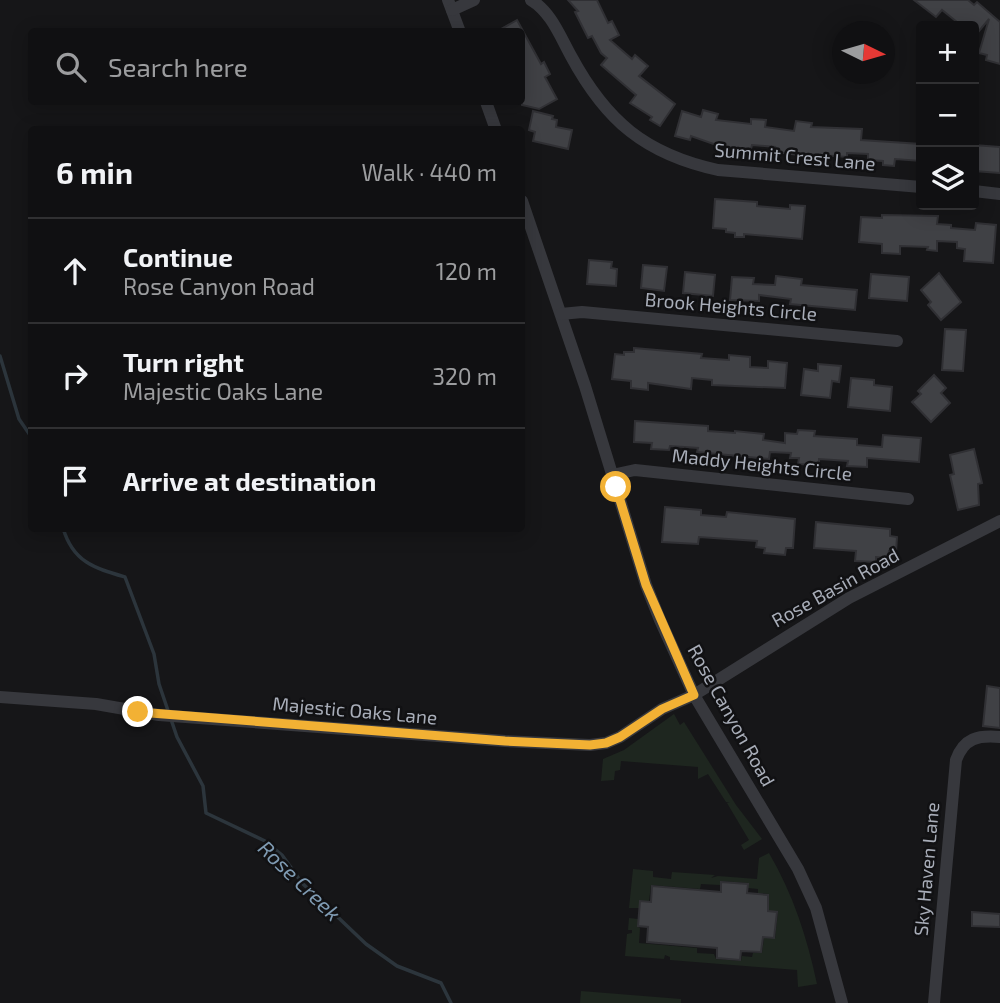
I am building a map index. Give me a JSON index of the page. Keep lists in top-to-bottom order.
{
  "streets": {
    "street": [
      "Summit Crest Lane",
      "Brook Heights Circle",
      "Maddy Heights Circle",
      "Rose Basin Road",
      "Majestic Oaks Lane",
      "Rose Canyon Road",
      "Sky Haven Lane"
    ]
  },
  "crossings": [
    ["Brook Heights Circle", "Rose Canyon Road"],
    ["Maddy Heights Circle", "Rose Canyon Road"],
    ["Rose Basin Road", "Majestic Oaks Lane"],
    ["Rose Basin Road", "Rose Canyon Road"],
    ["Majestic Oaks Lane", "Rose Canyon Road"]
  ],
  "water": ["Rose Creek"],
  "north": "right",
  "page": {
    "map_buttons": ["+", "−"],
    "search": "Search here",
    "heading": ["6 min", "Walk · 440 m"],
    "list": [
      ["Continue", "Rose Canyon Road", "120 m"],
      ["Turn right", "Majestic Oaks Lane", "320 m"],
      "Arrive at destination"
    ]
  }
}
